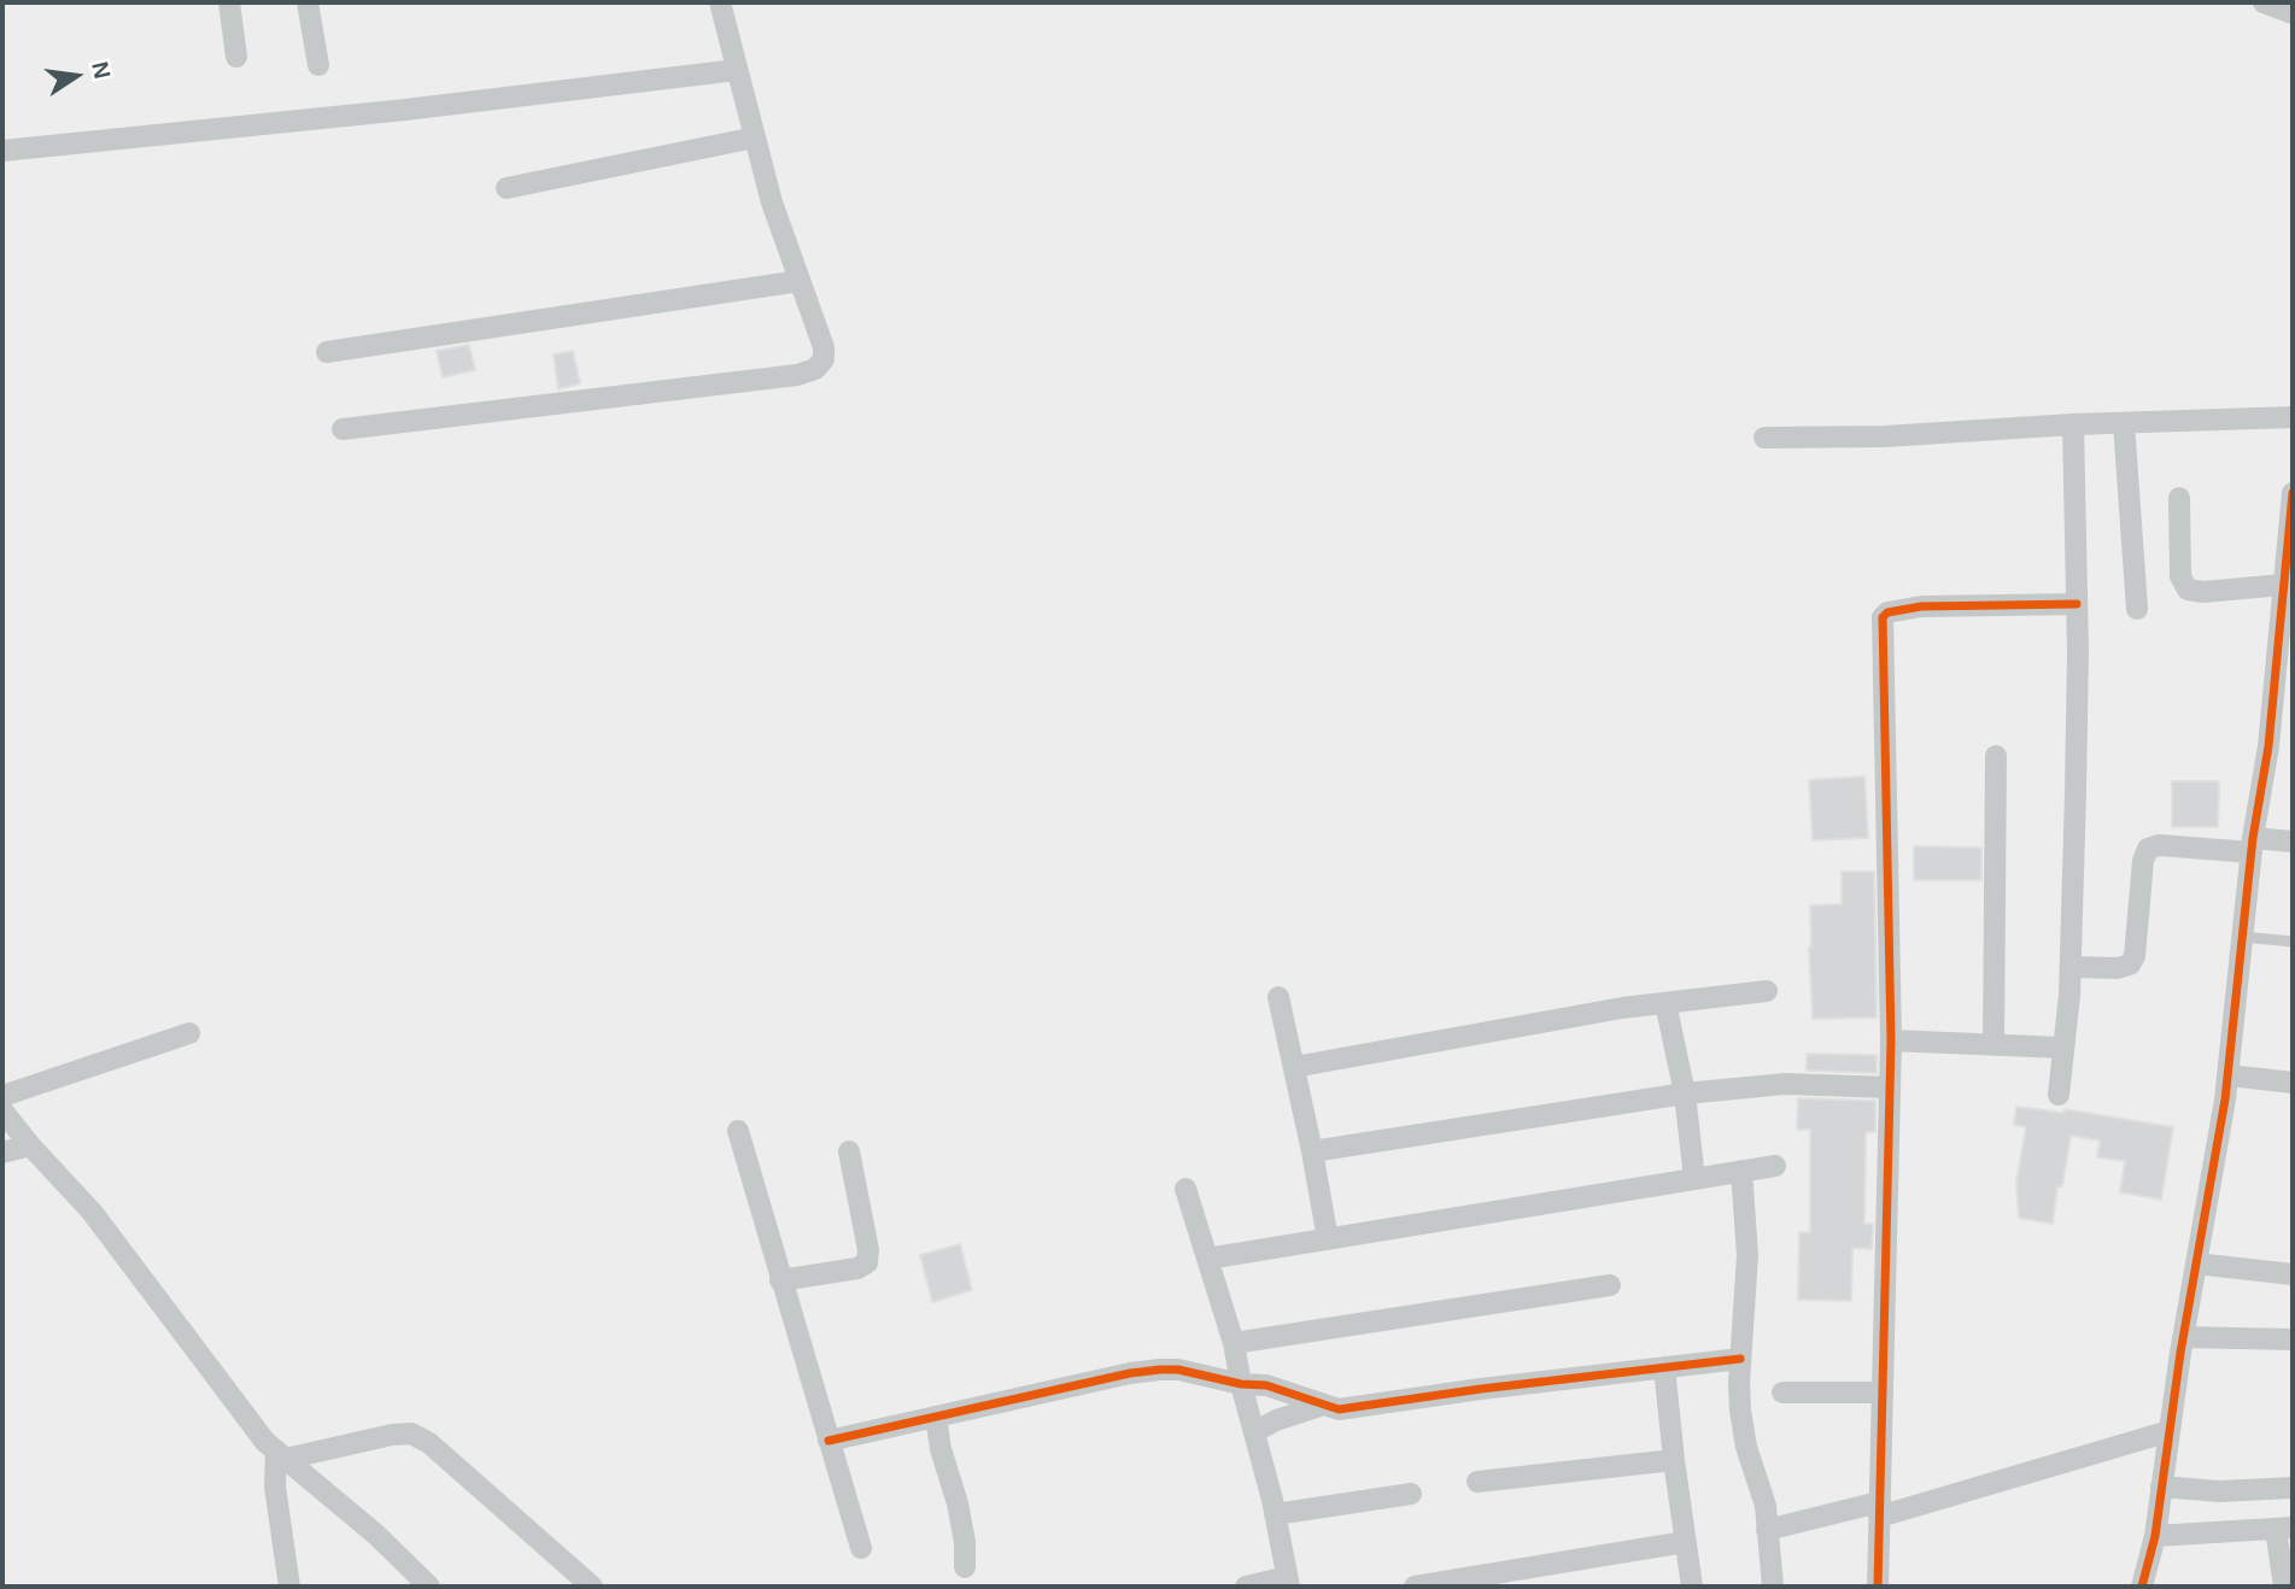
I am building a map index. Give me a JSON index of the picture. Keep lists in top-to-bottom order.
{
  "north": "right"
}
